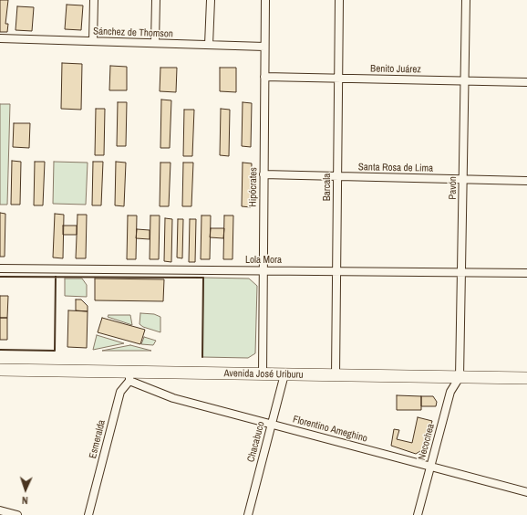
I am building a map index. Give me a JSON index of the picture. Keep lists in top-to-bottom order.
{
  "streets": {
    "main road": ["Avenida José Uriburu"],
    "street": [
      "Sánchez de Thomson",
      "Benito Juárez",
      "Santa Rosa de Lima",
      "Hipócrates",
      "Barcala",
      "Pavón",
      "Lola Mora",
      "Florentino Ameghino",
      "Esmeralda",
      "Chacabuco",
      "Necochea"
    ]
  },
  "crossings": [
    ["Sánchez de Thomson", "Hipócrates"],
    ["Benito Juárez", "Hipócrates"],
    ["Benito Juárez", "Barcala"],
    ["Benito Juárez", "Pavón"],
    ["Santa Rosa de Lima", "Hipócrates"],
    ["Santa Rosa de Lima", "Barcala"],
    ["Santa Rosa de Lima", "Pavón"],
    ["Hipócrates", "Lola Mora"],
    ["Hipócrates", "Avenida José Uriburu"],
    ["Barcala", "Lola Mora"],
    ["Barcala", "Avenida José Uriburu"],
    ["Pavón", "Lola Mora"],
    ["Pavón", "Avenida José Uriburu"],
    ["Pavón", "Necochea"],
    ["Avenida José Uriburu", "Florentino Ameghino"],
    ["Avenida José Uriburu", "Esmeralda"],
    ["Avenida José Uriburu", "Chacabuco"],
    ["Avenida José Uriburu", "Necochea"],
    ["Florentino Ameghino", "Esmeralda"],
    ["Florentino Ameghino", "Chacabuco"],
    ["Florentino Ameghino", "Necochea"]
  ],
  "north": "bottom"
}
